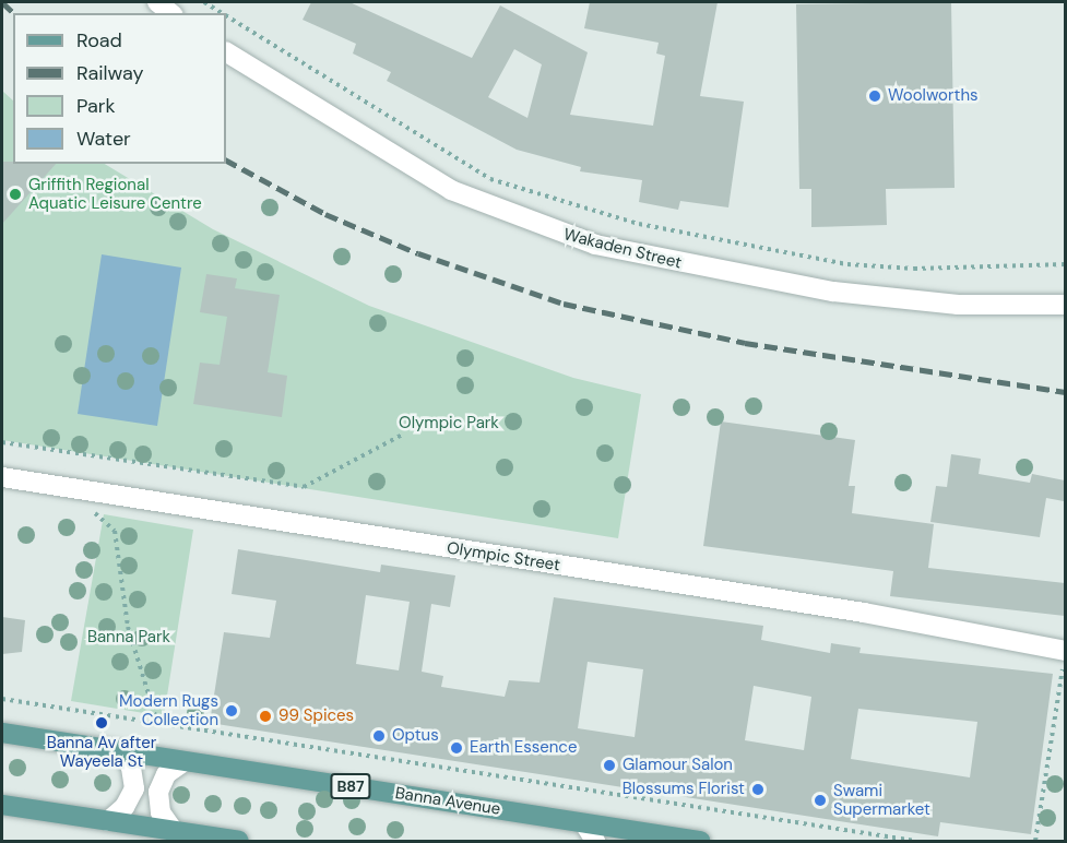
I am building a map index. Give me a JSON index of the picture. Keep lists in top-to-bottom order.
{
  "streets": {
    "main road": ["B87", "Banna Avenue"],
    "street": ["Wakaden Street", "Olympic Street"]
  },
  "parks": ["Olympic Park", "Banna Park"],
  "places": [
    "Woolworths",
    "Griffith Regional Aquatic Leisure Centre",
    "Modern Rugs Collection",
    "99 Spices",
    "Banna Av after Wayeela St",
    "Optus",
    "Earth Essence",
    "Glamour Salon",
    "Blossums Florist",
    "Swami Supermarket"
  ],
  "legend": [
    "Road",
    "Railway",
    "Park",
    "Water"
  ]
}
